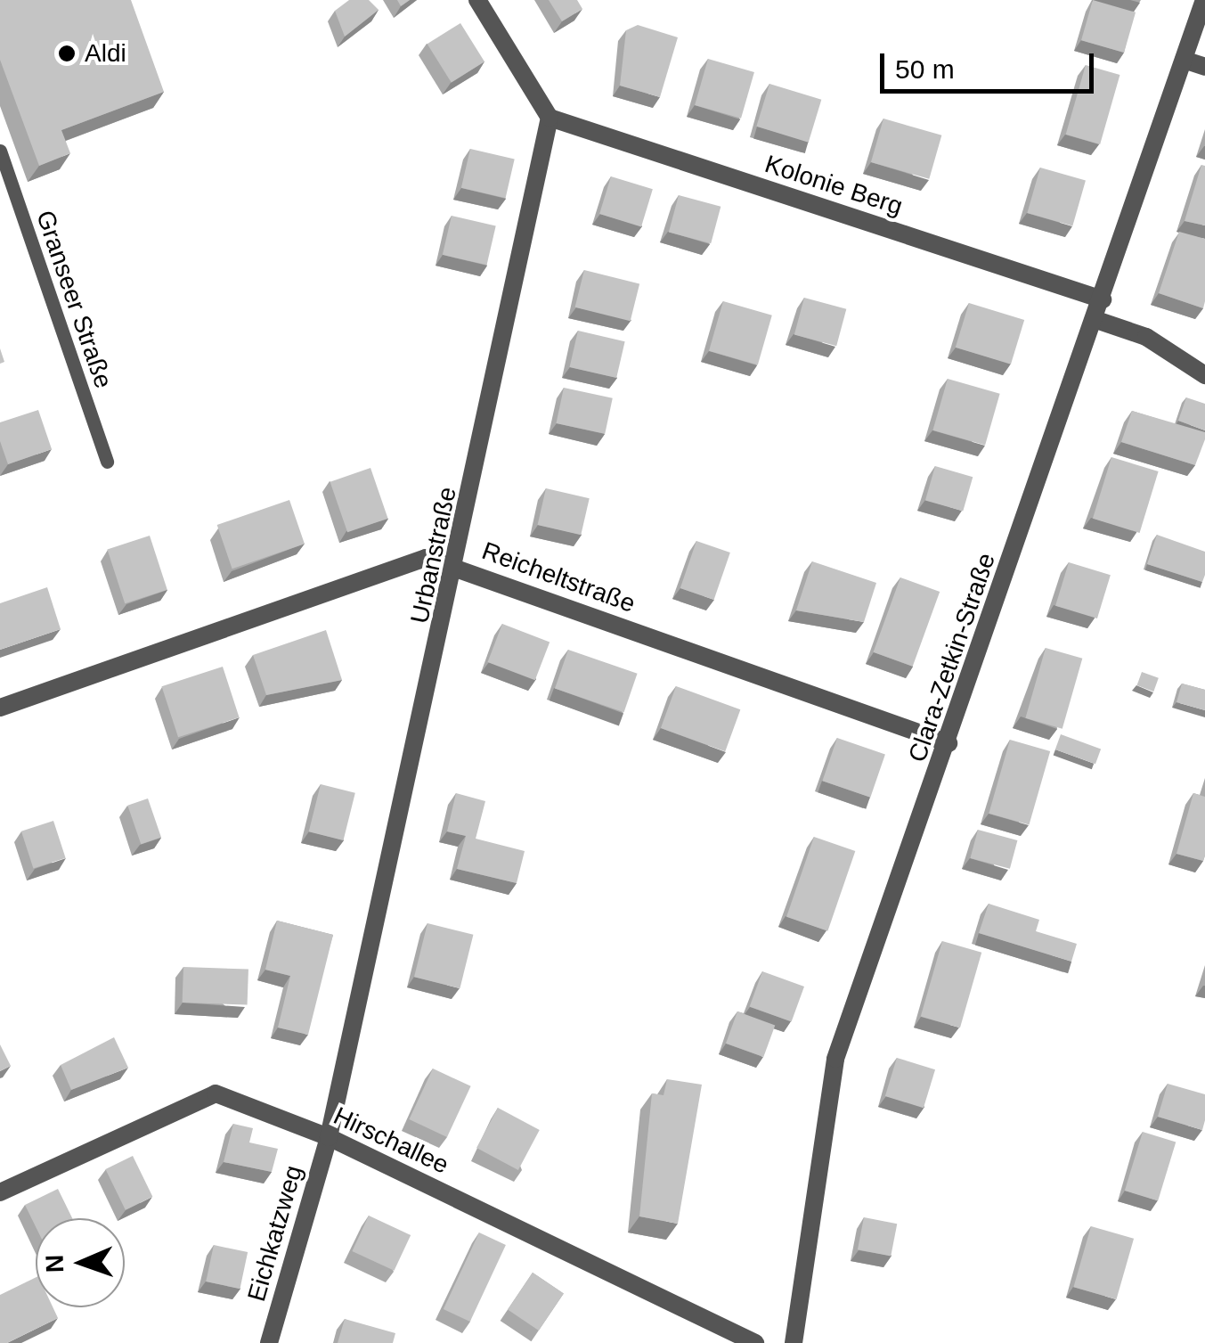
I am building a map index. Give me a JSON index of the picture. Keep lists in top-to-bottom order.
{
  "streets": {
    "street": [
      "Kolonie Berg",
      "Urbanstraße",
      "Reicheltstraße",
      "Clara-Zetkin-Straße",
      "Hirschallee",
      "Eichkatzweg"
    ],
    "lane": ["Granseer Straße"]
  },
  "crossings": [
    ["Kolonie Berg", "Urbanstraße"],
    ["Kolonie Berg", "Clara-Zetkin-Straße"],
    ["Urbanstraße", "Reicheltstraße"],
    ["Urbanstraße", "Hirschallee"],
    ["Urbanstraße", "Eichkatzweg"],
    ["Reicheltstraße", "Clara-Zetkin-Straße"],
    ["Hirschallee", "Eichkatzweg"]
  ],
  "places": ["Aldi"],
  "scale_bar": "50 m",
  "north": "left"
}
